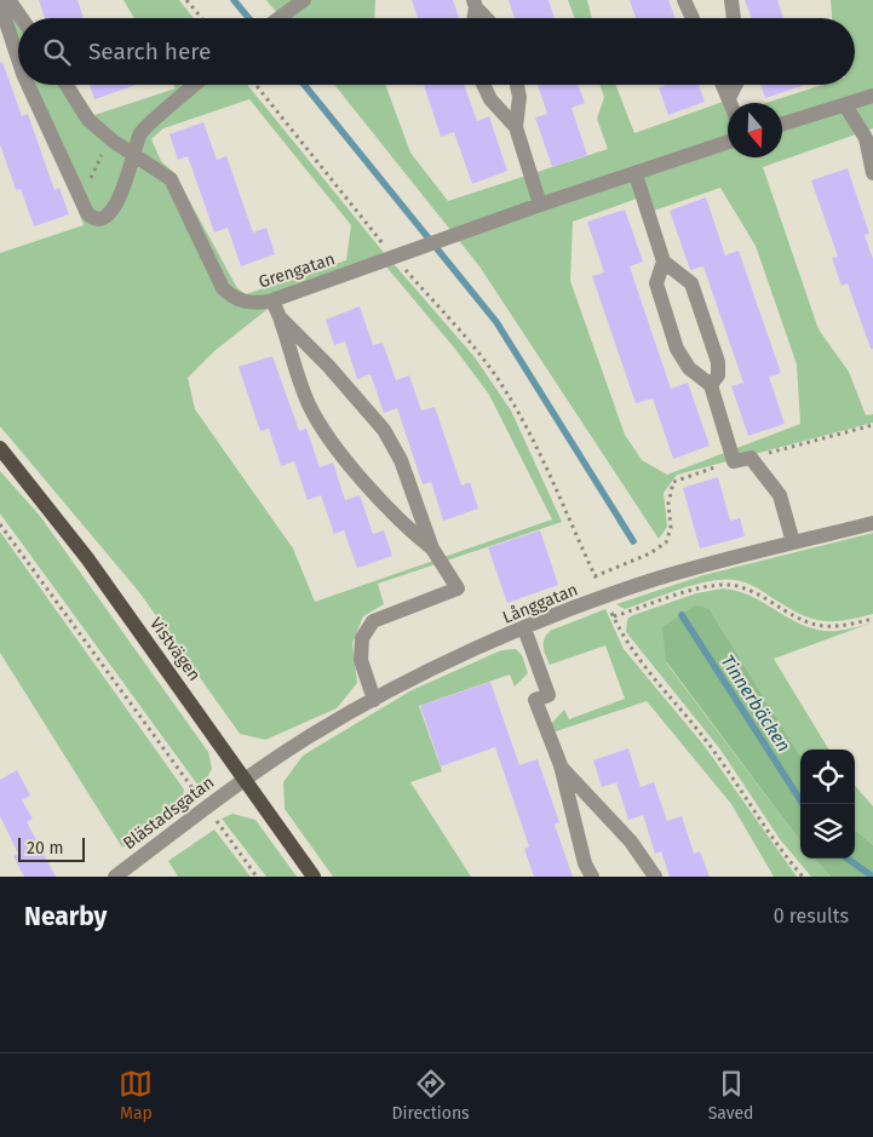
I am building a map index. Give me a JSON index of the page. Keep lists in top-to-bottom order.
{
  "streets": {
    "main road": ["Vistvägen"],
    "street": ["Grengatan", "Långgatan", "Blästadsgatan"]
  },
  "crossings": [
    ["Långgatan", "Vistvägen"],
    ["Långgatan", "Blästadsgatan"],
    ["Vistvägen", "Blästadsgatan"]
  ],
  "water": ["Tinnerbäcken"],
  "scale_bar": "20 m",
  "north": "bottom",
  "page": {
    "search": "Search here",
    "scale": "20 m",
    "heading": ["Nearby", "0 results"],
    "nav": ["Map", "Directions", "Saved"]
  }
}
